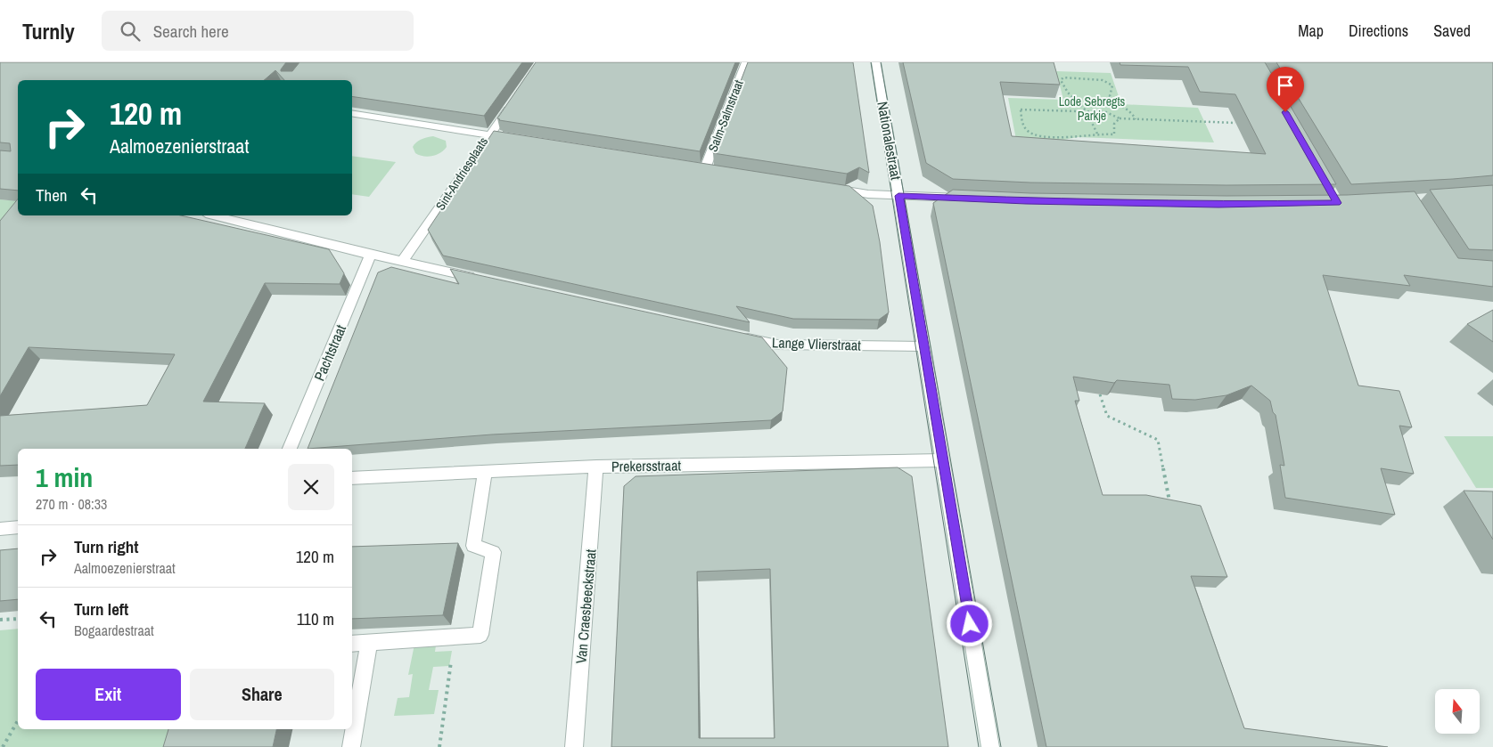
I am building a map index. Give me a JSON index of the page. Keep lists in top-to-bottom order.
{
  "streets": {
    "street": [
      "Salm-Salmstraat",
      "Nationalestraat",
      "Sint-Andriesplaats",
      "Lange Vlierstraat",
      "Pachtstraat",
      "Prekersstraat",
      "Van Craesbeeckstraat"
    ]
  },
  "crossings": [
    ["Nationalestraat", "Lange Vlierstraat"],
    ["Nationalestraat", "Prekersstraat"],
    ["Prekersstraat", "Van Craesbeeckstraat"]
  ],
  "parks": ["Lode Sebregts Parkje"],
  "north": "top",
  "page": {
    "header": "Turnly",
    "search": "Search here",
    "nav": ["Map", "Directions", "Saved"],
    "turn": ["120 m", "Aalmoezenierstraat"],
    "then": "Then",
    "heading": ["1 min", "270 m · 08:33"],
    "list": [
      {
        "name": "Turn right",
        "note": "Aalmoezenierstraat",
        "value": "120 m"
      },
      {
        "name": "Turn left",
        "note": "Bogaardestraat",
        "value": "110 m"
      }
    ],
    "buttons": ["Exit", "Share"]
  }
}
